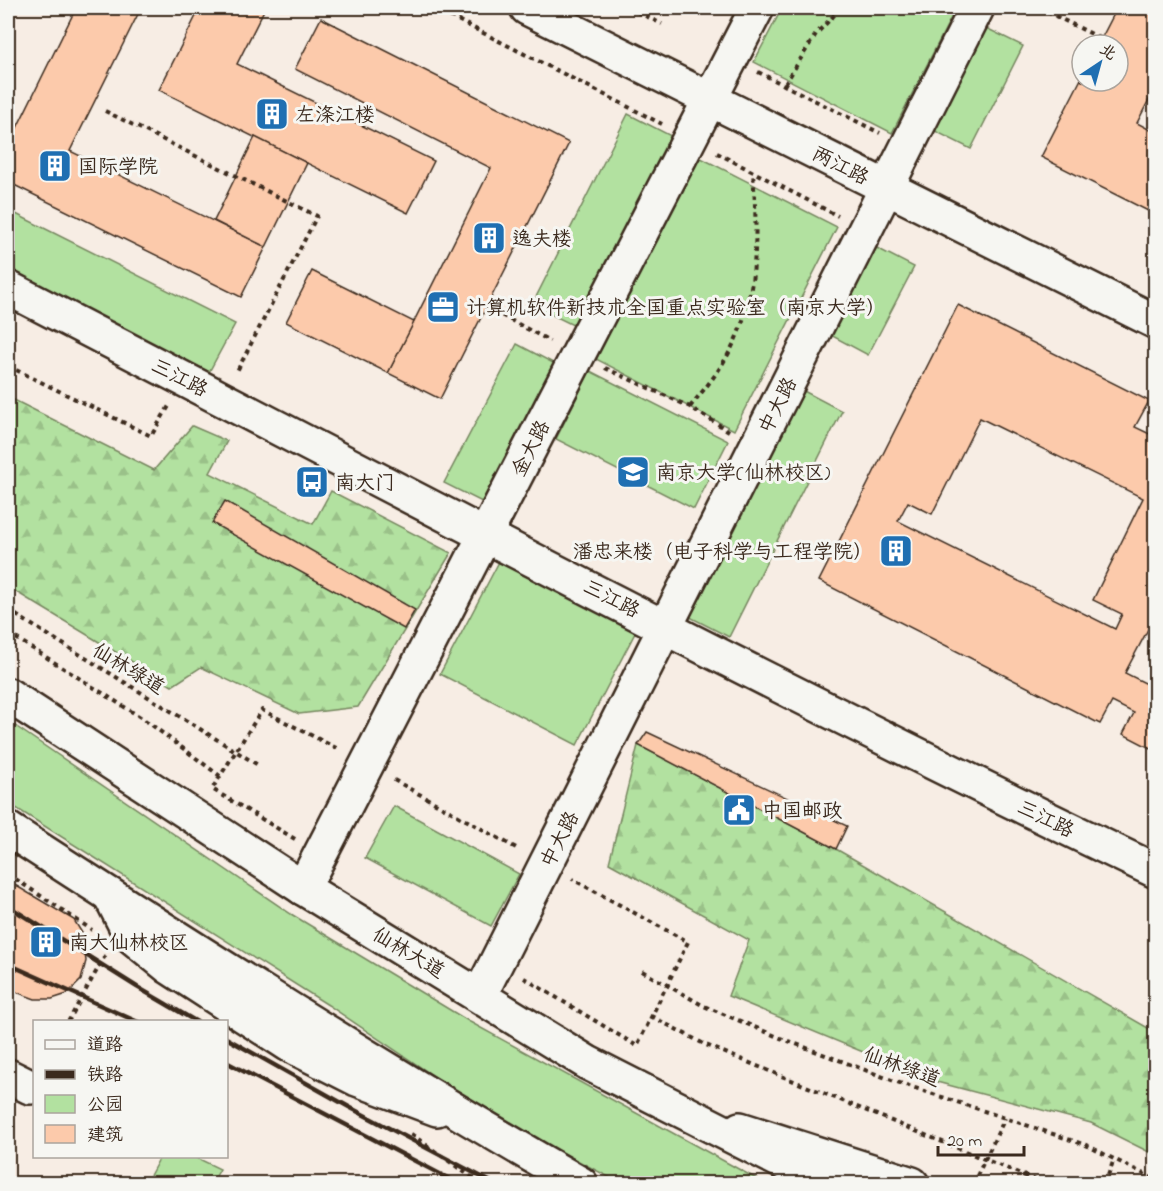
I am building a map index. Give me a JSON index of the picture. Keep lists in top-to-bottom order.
{
  "streets": {
    "street": [
      "两江路",
      "三江路",
      "中大路",
      "金大路",
      "仙林大道"
    ],
    "path": ["仙林绿道"]
  },
  "crossings": [
    ["两江路", "中大路"],
    ["两江路", "金大路"],
    ["三江路", "中大路"],
    ["三江路", "金大路"],
    ["中大路", "仙林大道"],
    ["金大路", "仙林大道"]
  ],
  "places": {
    "building": [
      "左涤江楼",
      "国际学院",
      "逸夫楼",
      "潘忠来楼（电子科学与工程学院）",
      "南大仙林校区"
    ],
    "office": ["计算机软件新技术全国重点实验室（南京大学）"],
    "school or university": ["南京大学(仙林校区)"],
    "bus stop": ["南大门"],
    "public building": ["中国邮政"]
  },
  "legend": [
    "道路",
    "铁路",
    "公园",
    "建筑"
  ],
  "scale_bar": "20 m",
  "north": "top right"
}
